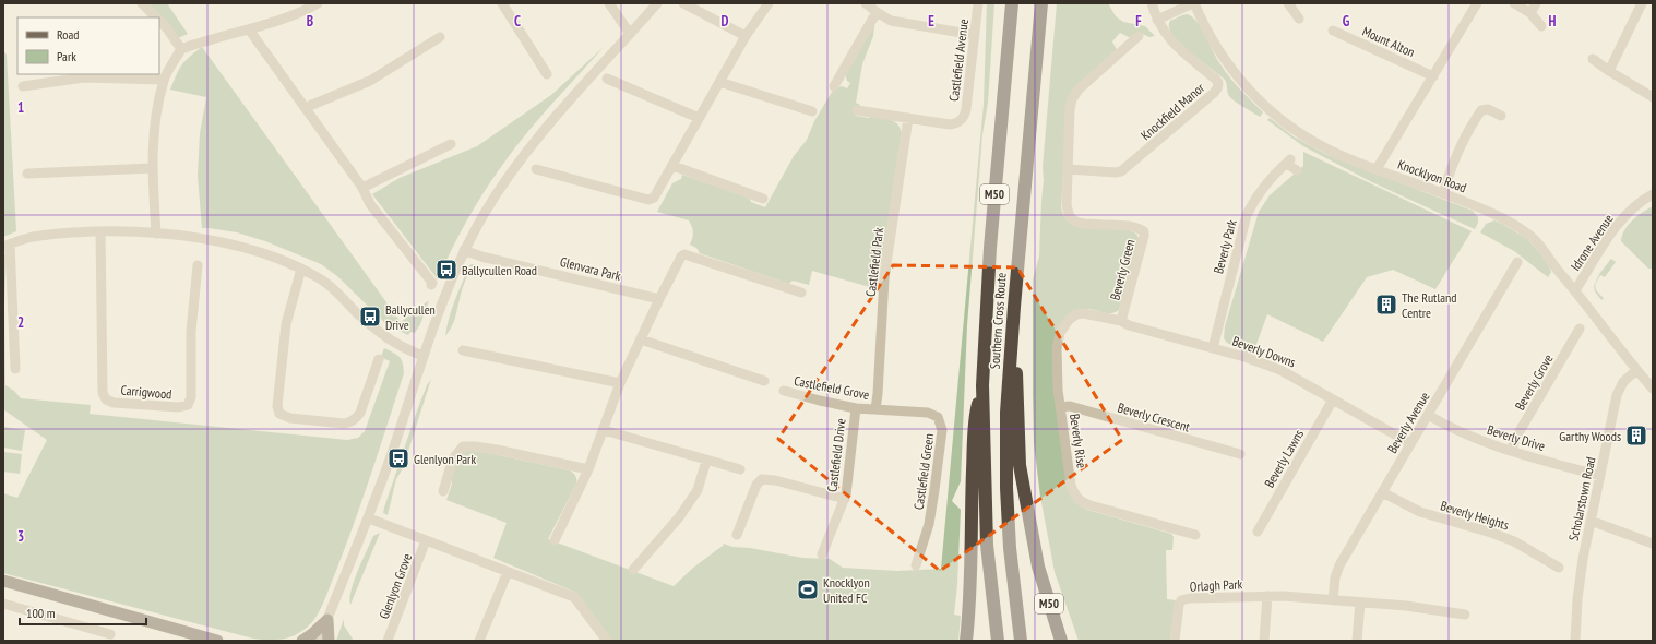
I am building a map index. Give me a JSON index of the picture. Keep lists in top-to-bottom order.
{
  "streets": {
    "highway": ["M50", "Southern Cross Route"],
    "street": [
      "Mount Alton",
      "Castlefield Avenue",
      "Knockfield Manor",
      "Knocklyon Road",
      "Idrone Avenue",
      "Beverly Park",
      "Castlefield Park",
      "Glenvara Park",
      "Beverly Green",
      "Beverly Downs",
      "Beverly Grove",
      "Castlefield Grove",
      "Carrigwood",
      "Beverly Crescent",
      "Beverly Avenue",
      "Beverly Drive",
      "Beverly Rise",
      "Castlefield Drive",
      "Beverly Lawns",
      "Castlefield Green",
      "Scholarstown Road",
      "Beverly Heights",
      "Orlagh Park",
      "Glenlyon Grove"
    ]
  },
  "crossings": [
    ["Castlefield Avenue", "Castlefield Park"],
    ["Knockfield Manor", "Beverly Green"],
    ["Knocklyon Road", "Idrone Avenue"],
    ["Knocklyon Road", "Scholarstown Road"],
    ["M50", "Southern Cross Route"],
    ["Beverly Park", "Beverly Downs"],
    ["Castlefield Park", "Castlefield Grove"],
    ["Castlefield Park", "Castlefield Green"],
    ["Beverly Green", "Beverly Downs"],
    ["Beverly Green", "Beverly Rise"],
    ["Beverly Downs", "Beverly Avenue"],
    ["Beverly Downs", "Beverly Rise"],
    ["Beverly Downs", "Beverly Lawns"],
    ["Beverly Grove", "Beverly Drive"],
    ["Castlefield Grove", "Castlefield Drive"],
    ["Castlefield Grove", "Castlefield Green"],
    ["Beverly Crescent", "Beverly Rise"],
    ["Beverly Avenue", "Beverly Drive"],
    ["Beverly Avenue", "Beverly Heights"],
    ["Beverly Avenue", "Orlagh Park"],
    ["Beverly Drive", "Scholarstown Road"]
  ],
  "places": {
    "bus stop": ["Ballycullen Road", "Ballycullen Drive", "Glenlyon Park"],
    "building": ["The Rutland Centre", "Garthy Woods"],
    "sports": ["Knocklyon United FC"]
  },
  "legend": ["Road", "Park"],
  "scale_bar": "100 m",
  "grid": {
    "columns": [
      "B",
      "C",
      "D",
      "E",
      "F",
      "G",
      "H"
    ],
    "rows": ["1", "2", "3"]
  }
}
